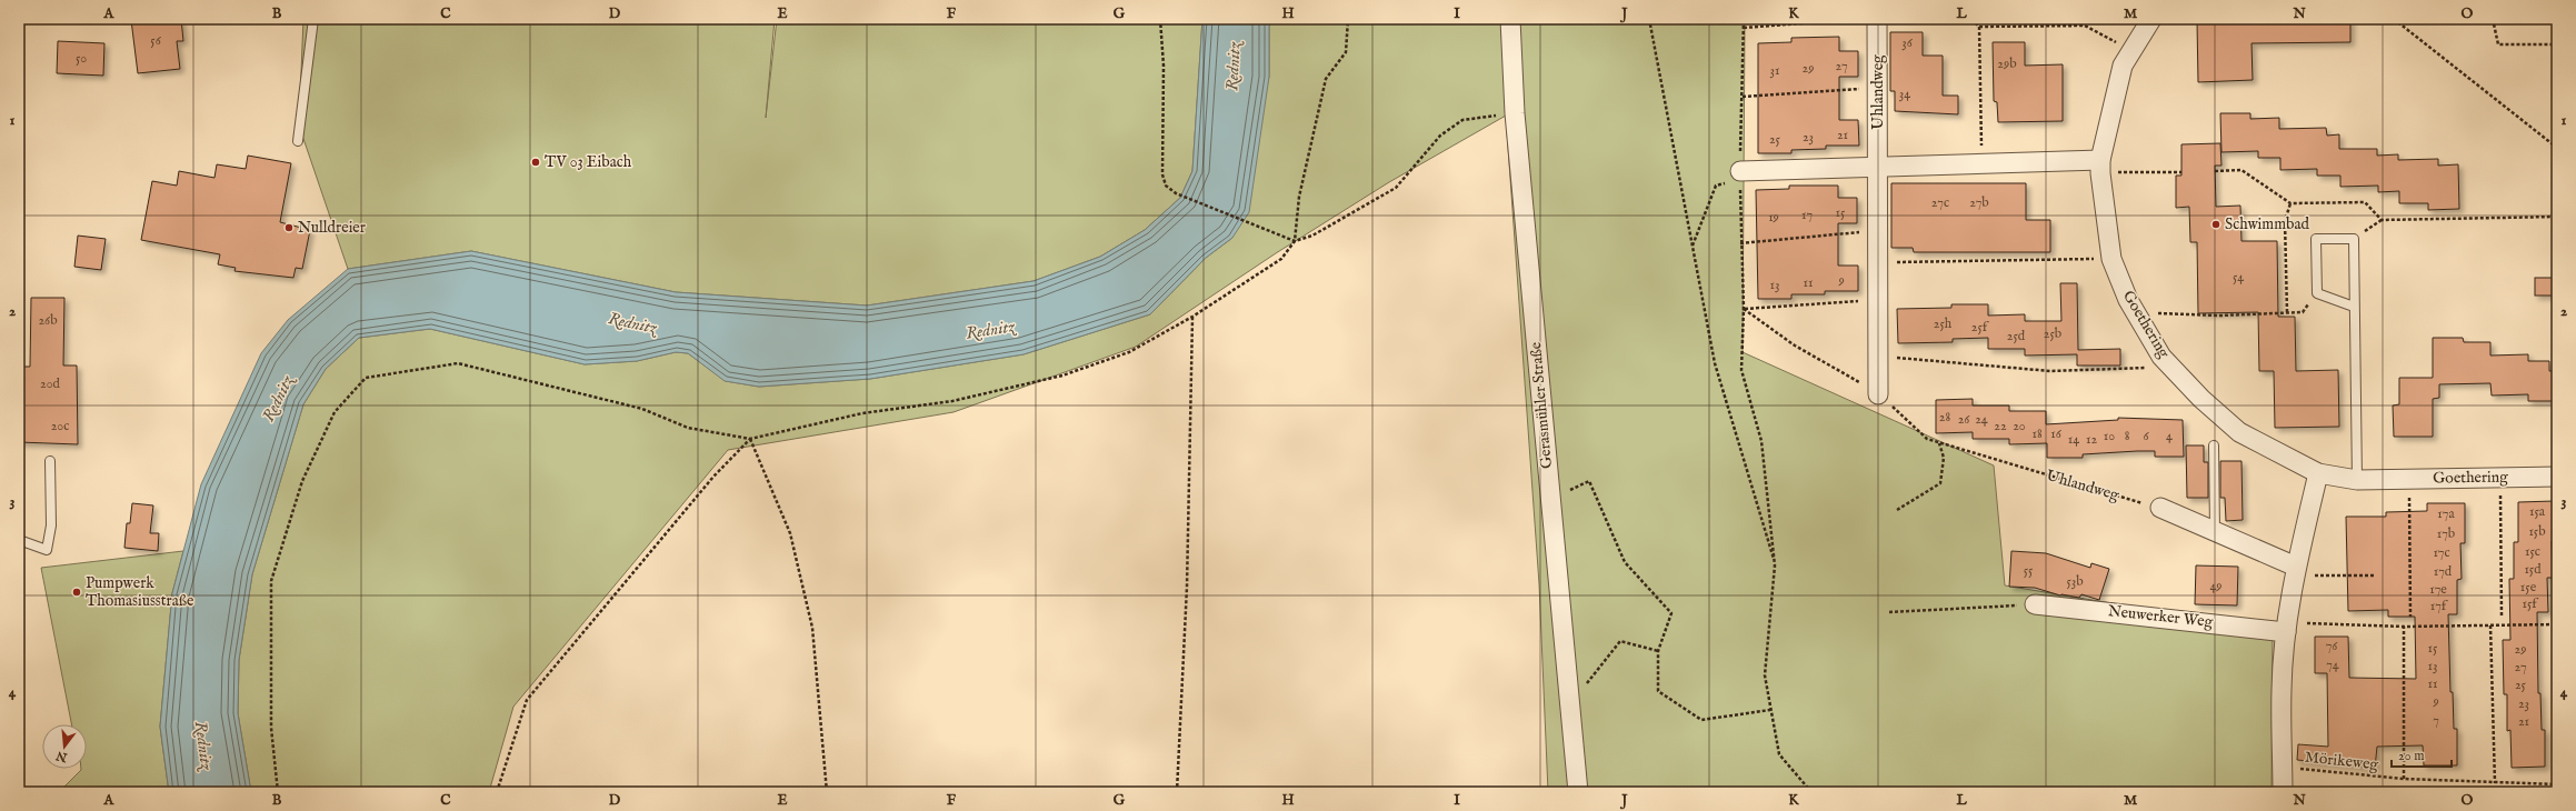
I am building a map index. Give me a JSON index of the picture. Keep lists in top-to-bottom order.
{
  "streets": {
    "street": [
      "Uhlandweg",
      "Goethering",
      "Gerasmühler Straße",
      "Neuwerker Weg"
    ],
    "path": ["Mörikeweg"]
  },
  "water": ["Rednitz"],
  "places": [
    "TV 03 Eibach",
    "Schwimmbad",
    "Nulldreier",
    "Pumpwerk Thomasiusstraße"
  ],
  "house_numbers": [
    "56",
    "36",
    "50",
    "29b",
    "27",
    "29",
    "31",
    "34",
    "21",
    "23",
    "25",
    "27c",
    "27b",
    "15",
    "17",
    "19",
    "54",
    "9",
    "11",
    "13",
    "26b",
    "25h",
    "25f",
    "25b",
    "25d",
    "20d",
    "28",
    "26",
    "24",
    "20c",
    "22",
    "20",
    "18",
    "16",
    "10",
    "8",
    "6",
    "4",
    "14",
    "12",
    "15a",
    "17a",
    "15b",
    "17b",
    "15c",
    "17c",
    "15d",
    "55",
    "17d",
    "53b",
    "49",
    "15e",
    "17e",
    "15f",
    "17f",
    "76",
    "15",
    "29",
    "74",
    "13",
    "27",
    "11",
    "25",
    "9",
    "23",
    "7",
    "21"
  ],
  "scale_bar": "20 m",
  "north": "bottom",
  "grid": {
    "columns": [
      "A",
      "B",
      "C",
      "D",
      "E",
      "F",
      "G",
      "H",
      "I",
      "J",
      "K",
      "L",
      "M",
      "N",
      "O"
    ],
    "rows": [
      "1",
      "2",
      "3",
      "4"
    ]
  }
}
